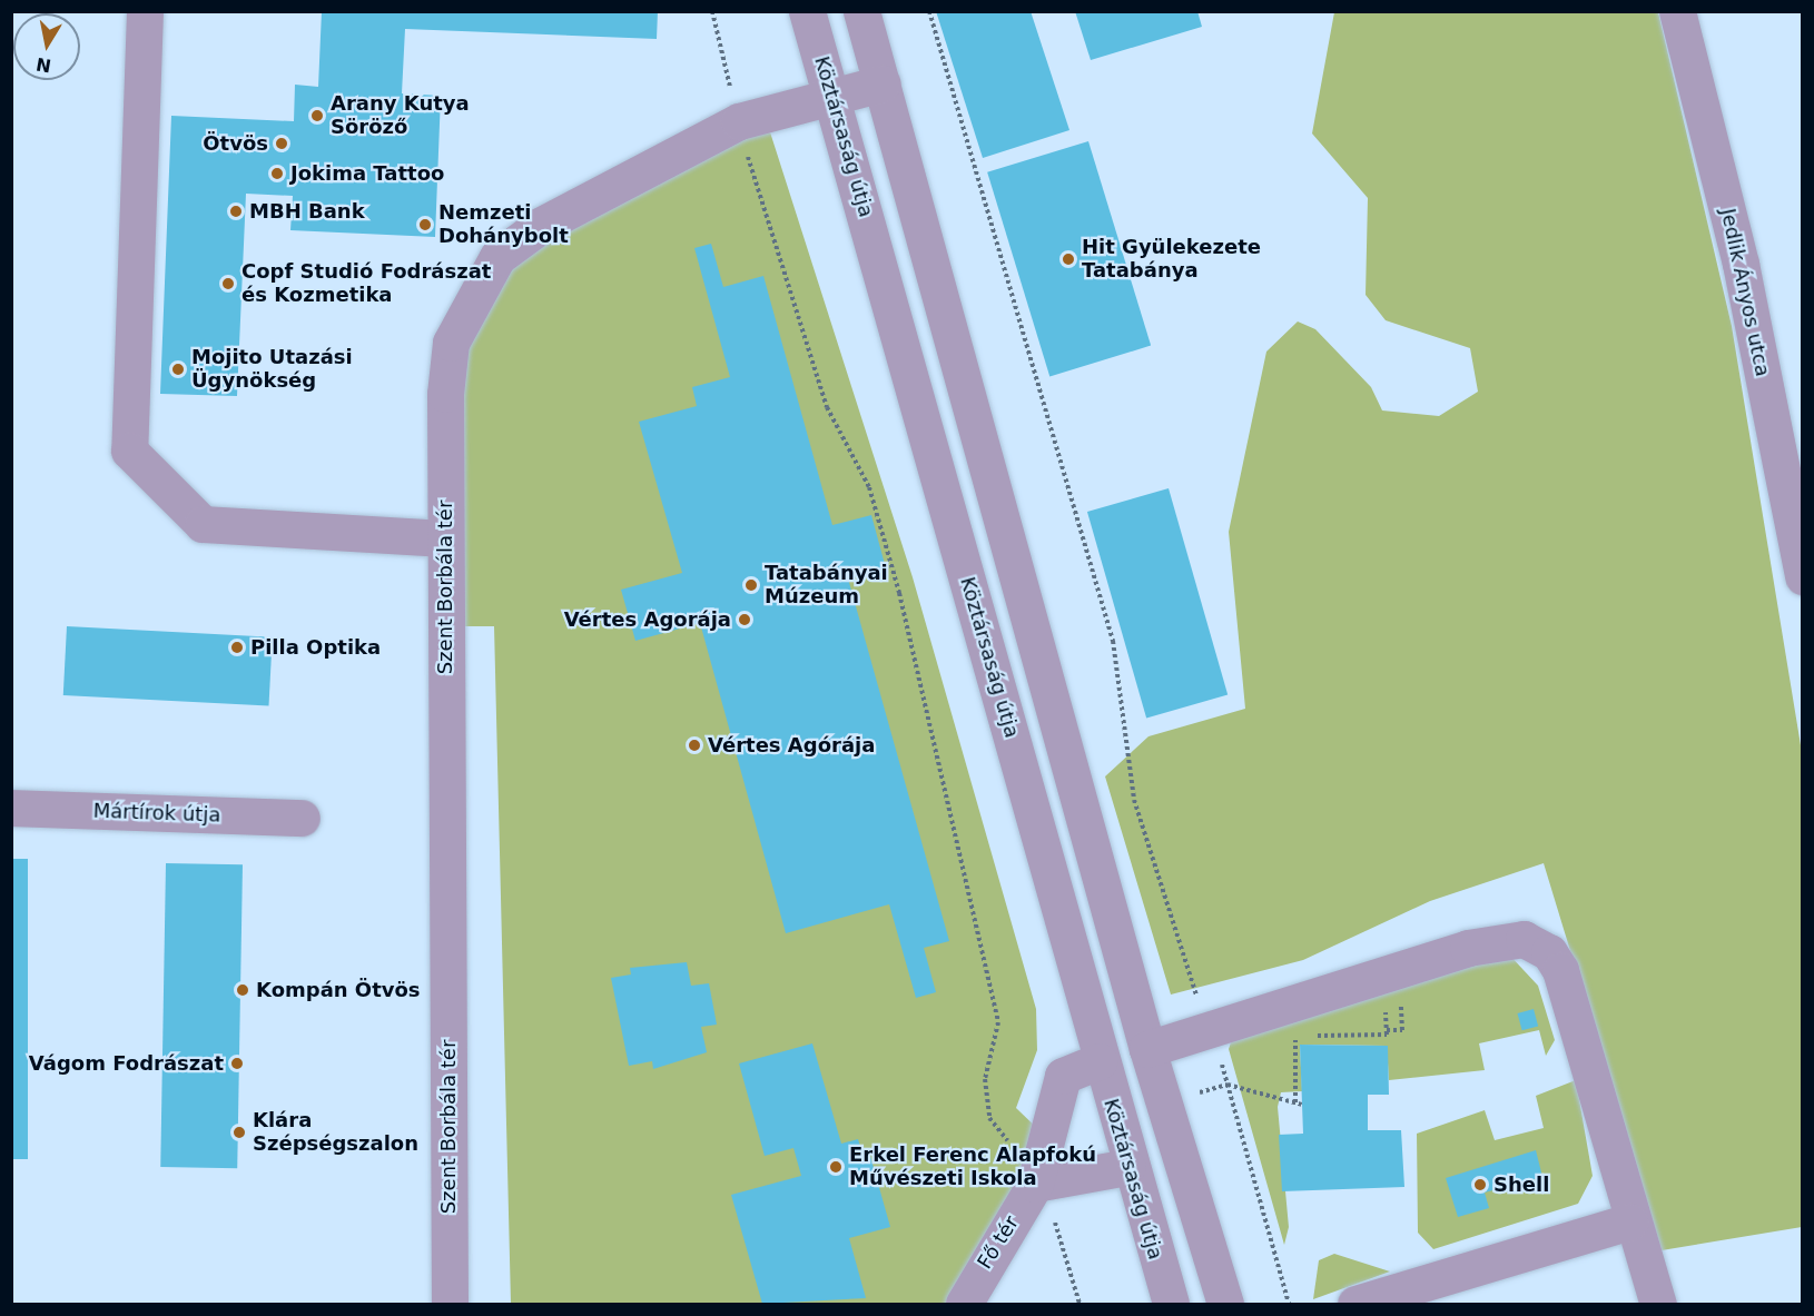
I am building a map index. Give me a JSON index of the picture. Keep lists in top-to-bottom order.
{
  "streets": {
    "street": [
      "Köztársaság útja",
      "Jedlik Ányos utca",
      "Szent Borbála tér",
      "Mártírok útja",
      "Fő tér"
    ]
  },
  "crossings": [
    ["Köztársaság útja", "Szent Borbála tér"],
    ["Köztársaság útja", "Fő tér"]
  ],
  "places": [
    "Arany Kutya Söröző",
    "Ötvös",
    "Jokima Tattoo",
    "MBH Bank",
    "Nemzeti Dohánybolt",
    "Hit Gyülekezete Tatabánya",
    "Copf Studió Fodrászat és Kozmetika",
    "Mojito Utazási Ügynökség",
    "Tatabányai Múzeum",
    "Vértes Agorája",
    "Pilla Optika",
    "Vértes Agórája",
    "Kompán Ötvös",
    "Vágom Fodrászat",
    "Klára Szépségszalon",
    "Erkel Ferenc Alapfokú Művészeti Iskola",
    "Shell"
  ],
  "north": "bottom"
}
